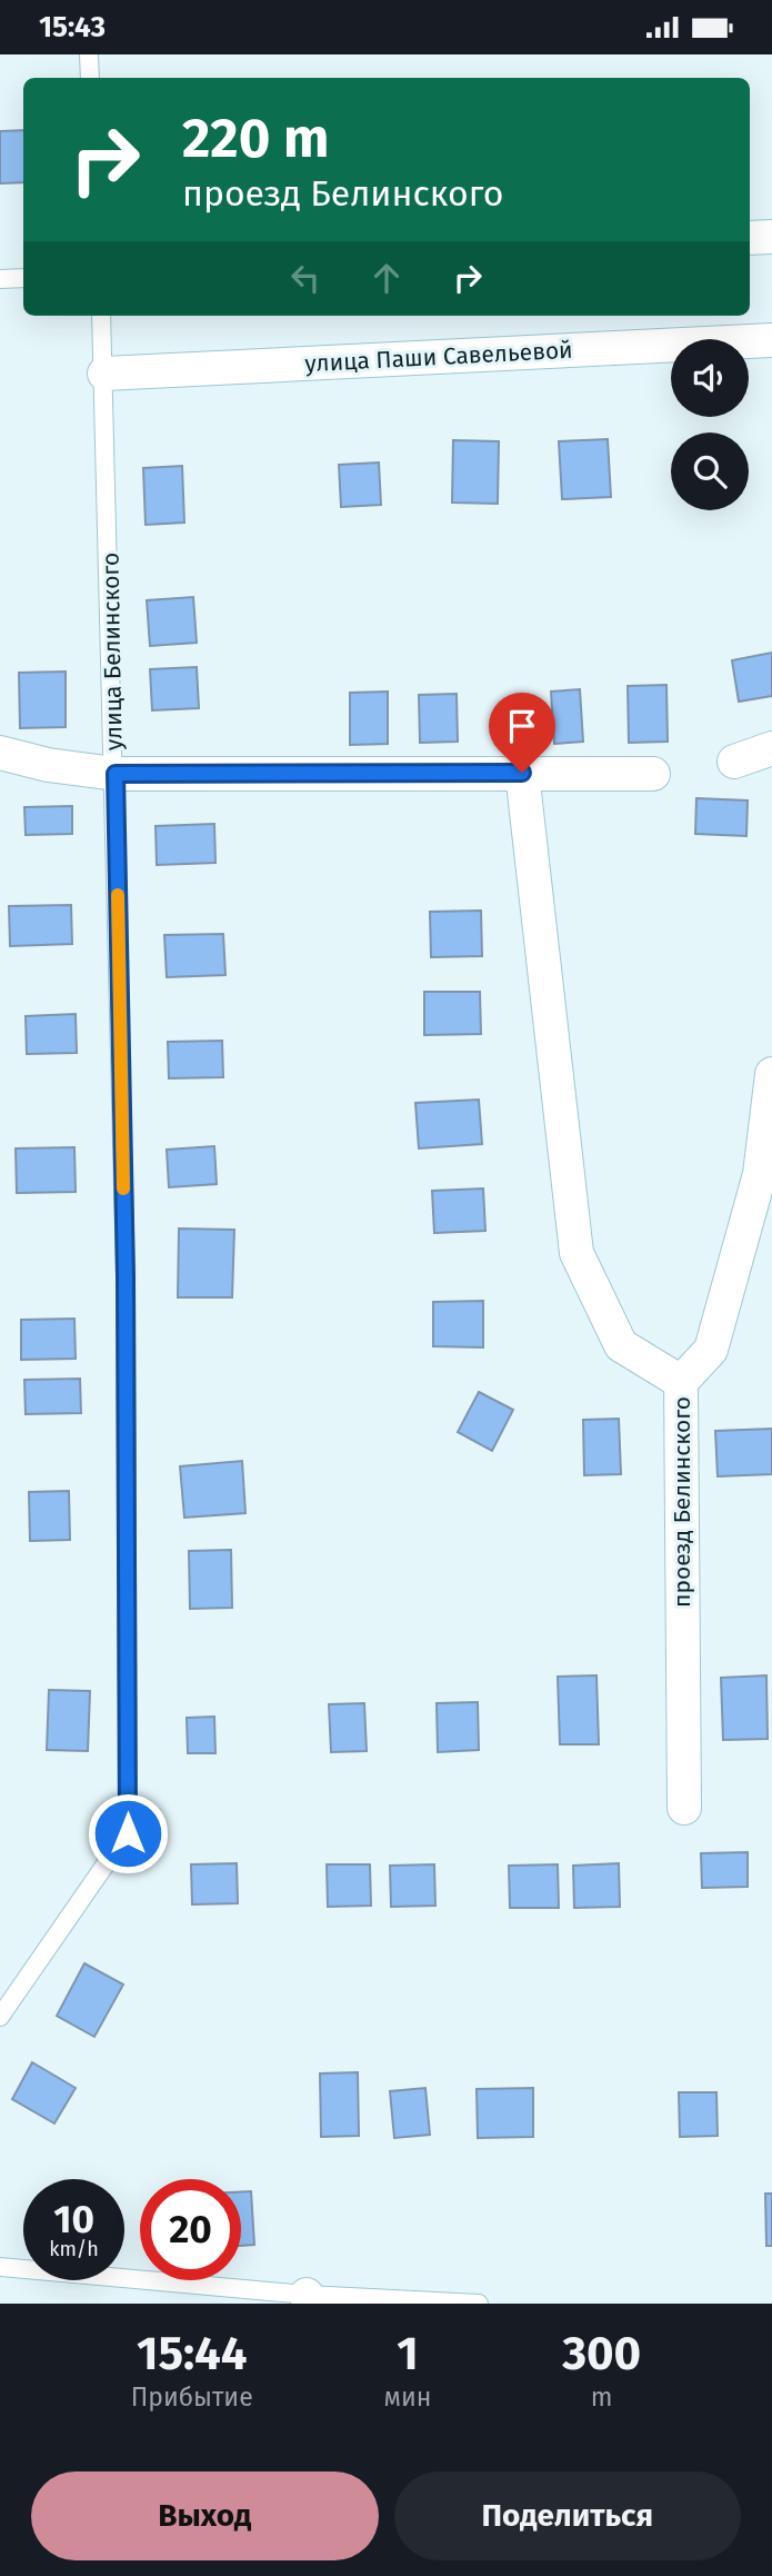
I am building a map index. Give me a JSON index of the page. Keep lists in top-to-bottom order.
{
  "streets": {
    "street": ["улица Паши Савельевой", "проезд Белинского"],
    "lane": ["улица Белинского"]
  },
  "crossings": [
    ["улица Паши Савельевой", "улица Белинского"]
  ],
  "page": {
    "status": "15:43",
    "turn": ["220 m", "проезд Белинского"],
    "speed": "10 km/h",
    "limit": "20",
    "eta": [
      "15:44",
      "Прибытие",
      "1",
      "мин",
      "300",
      "m"
    ],
    "buttons": ["Выход", "Поделиться"]
  }
}
